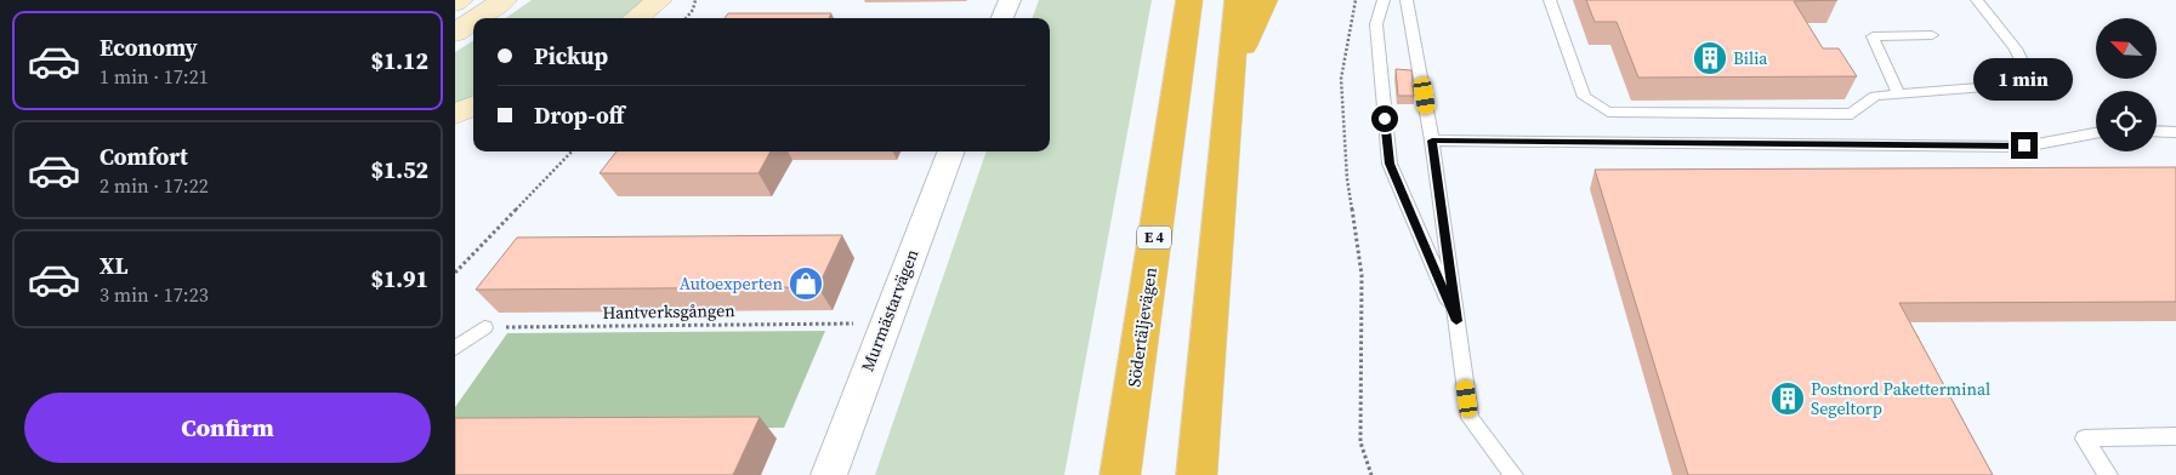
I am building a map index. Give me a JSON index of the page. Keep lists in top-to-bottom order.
{
  "streets": {
    "highway": ["E 4", "Södertäljevägen"],
    "street": ["Murmästarvägen"],
    "path": ["Hantverksgången"]
  },
  "crossings": [
    ["Murmästarvägen", "Hantverksgången"]
  ],
  "places": {
    "building": ["Bilia", "Postnord Paketterminal Segeltorp"],
    "shop": ["Autoexperten"]
  },
  "north": "top left",
  "page": {
    "list": [
      {
        "name": "Economy",
        "note": "1 min · 17:21",
        "value": "$1.12"
      },
      {
        "name": "Comfort",
        "note": "2 min · 17:22",
        "value": "$1.52"
      },
      {
        "name": "XL",
        "note": "3 min · 17:23",
        "value": "$1.91"
      }
    ],
    "banner": ["Pickup", "Drop-off"],
    "bubble": "1 min",
    "buttons": "Confirm"
  }
}
